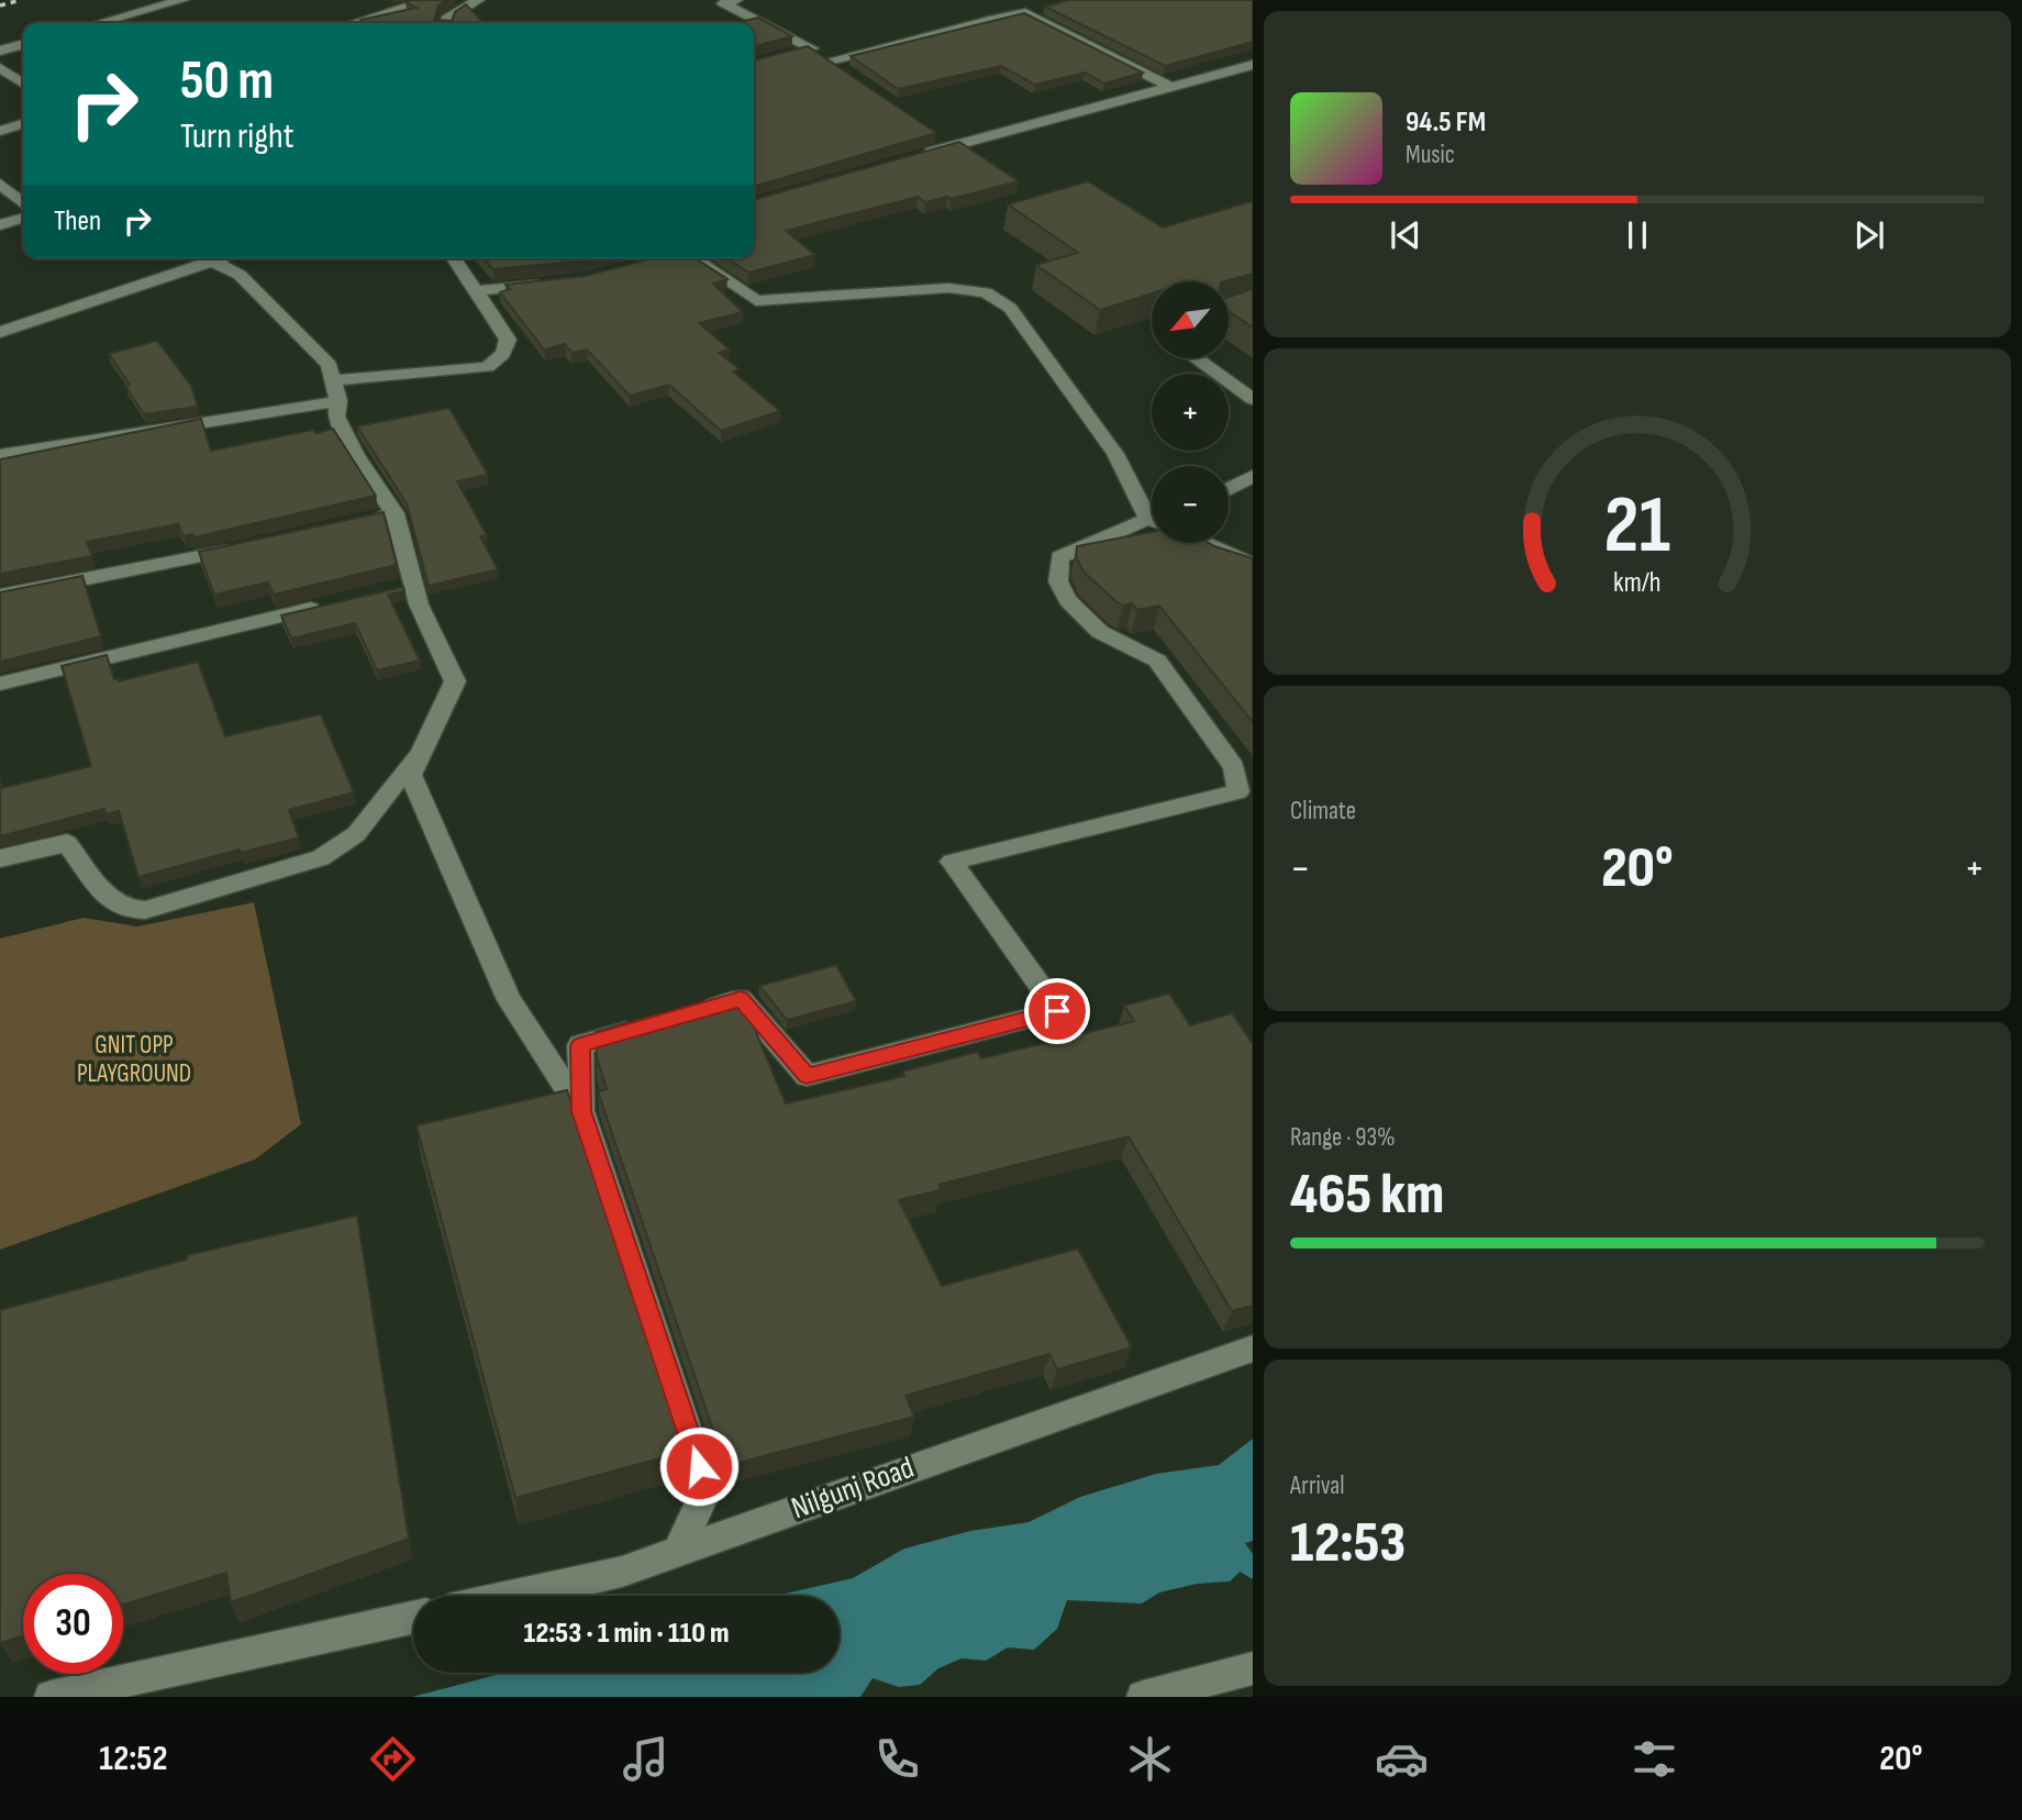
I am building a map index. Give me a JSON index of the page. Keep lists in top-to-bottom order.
{
  "streets": {
    "street": ["Nilgunj Road"]
  },
  "parks": ["GNIT OPP PLAYGROUND"],
  "north": "bottom left",
  "page": {
    "turn": ["50 m", "Turn right"],
    "song": ["94.5 FM", "Music"],
    "then": "Then",
    "map_buttons": ["+", "−"],
    "tile": [
      "Climate",
      ["Range · 93%", "465 km"],
      ["Arrival", "12:53"]
    ],
    "heat": ["−", "20°", "+"],
    "limit": "30",
    "trip": "12:53 · 1 min · 110 m",
    "tabs": ["12:52", "20°"],
    "gauge": ["21", "km/h"]
  }
}
